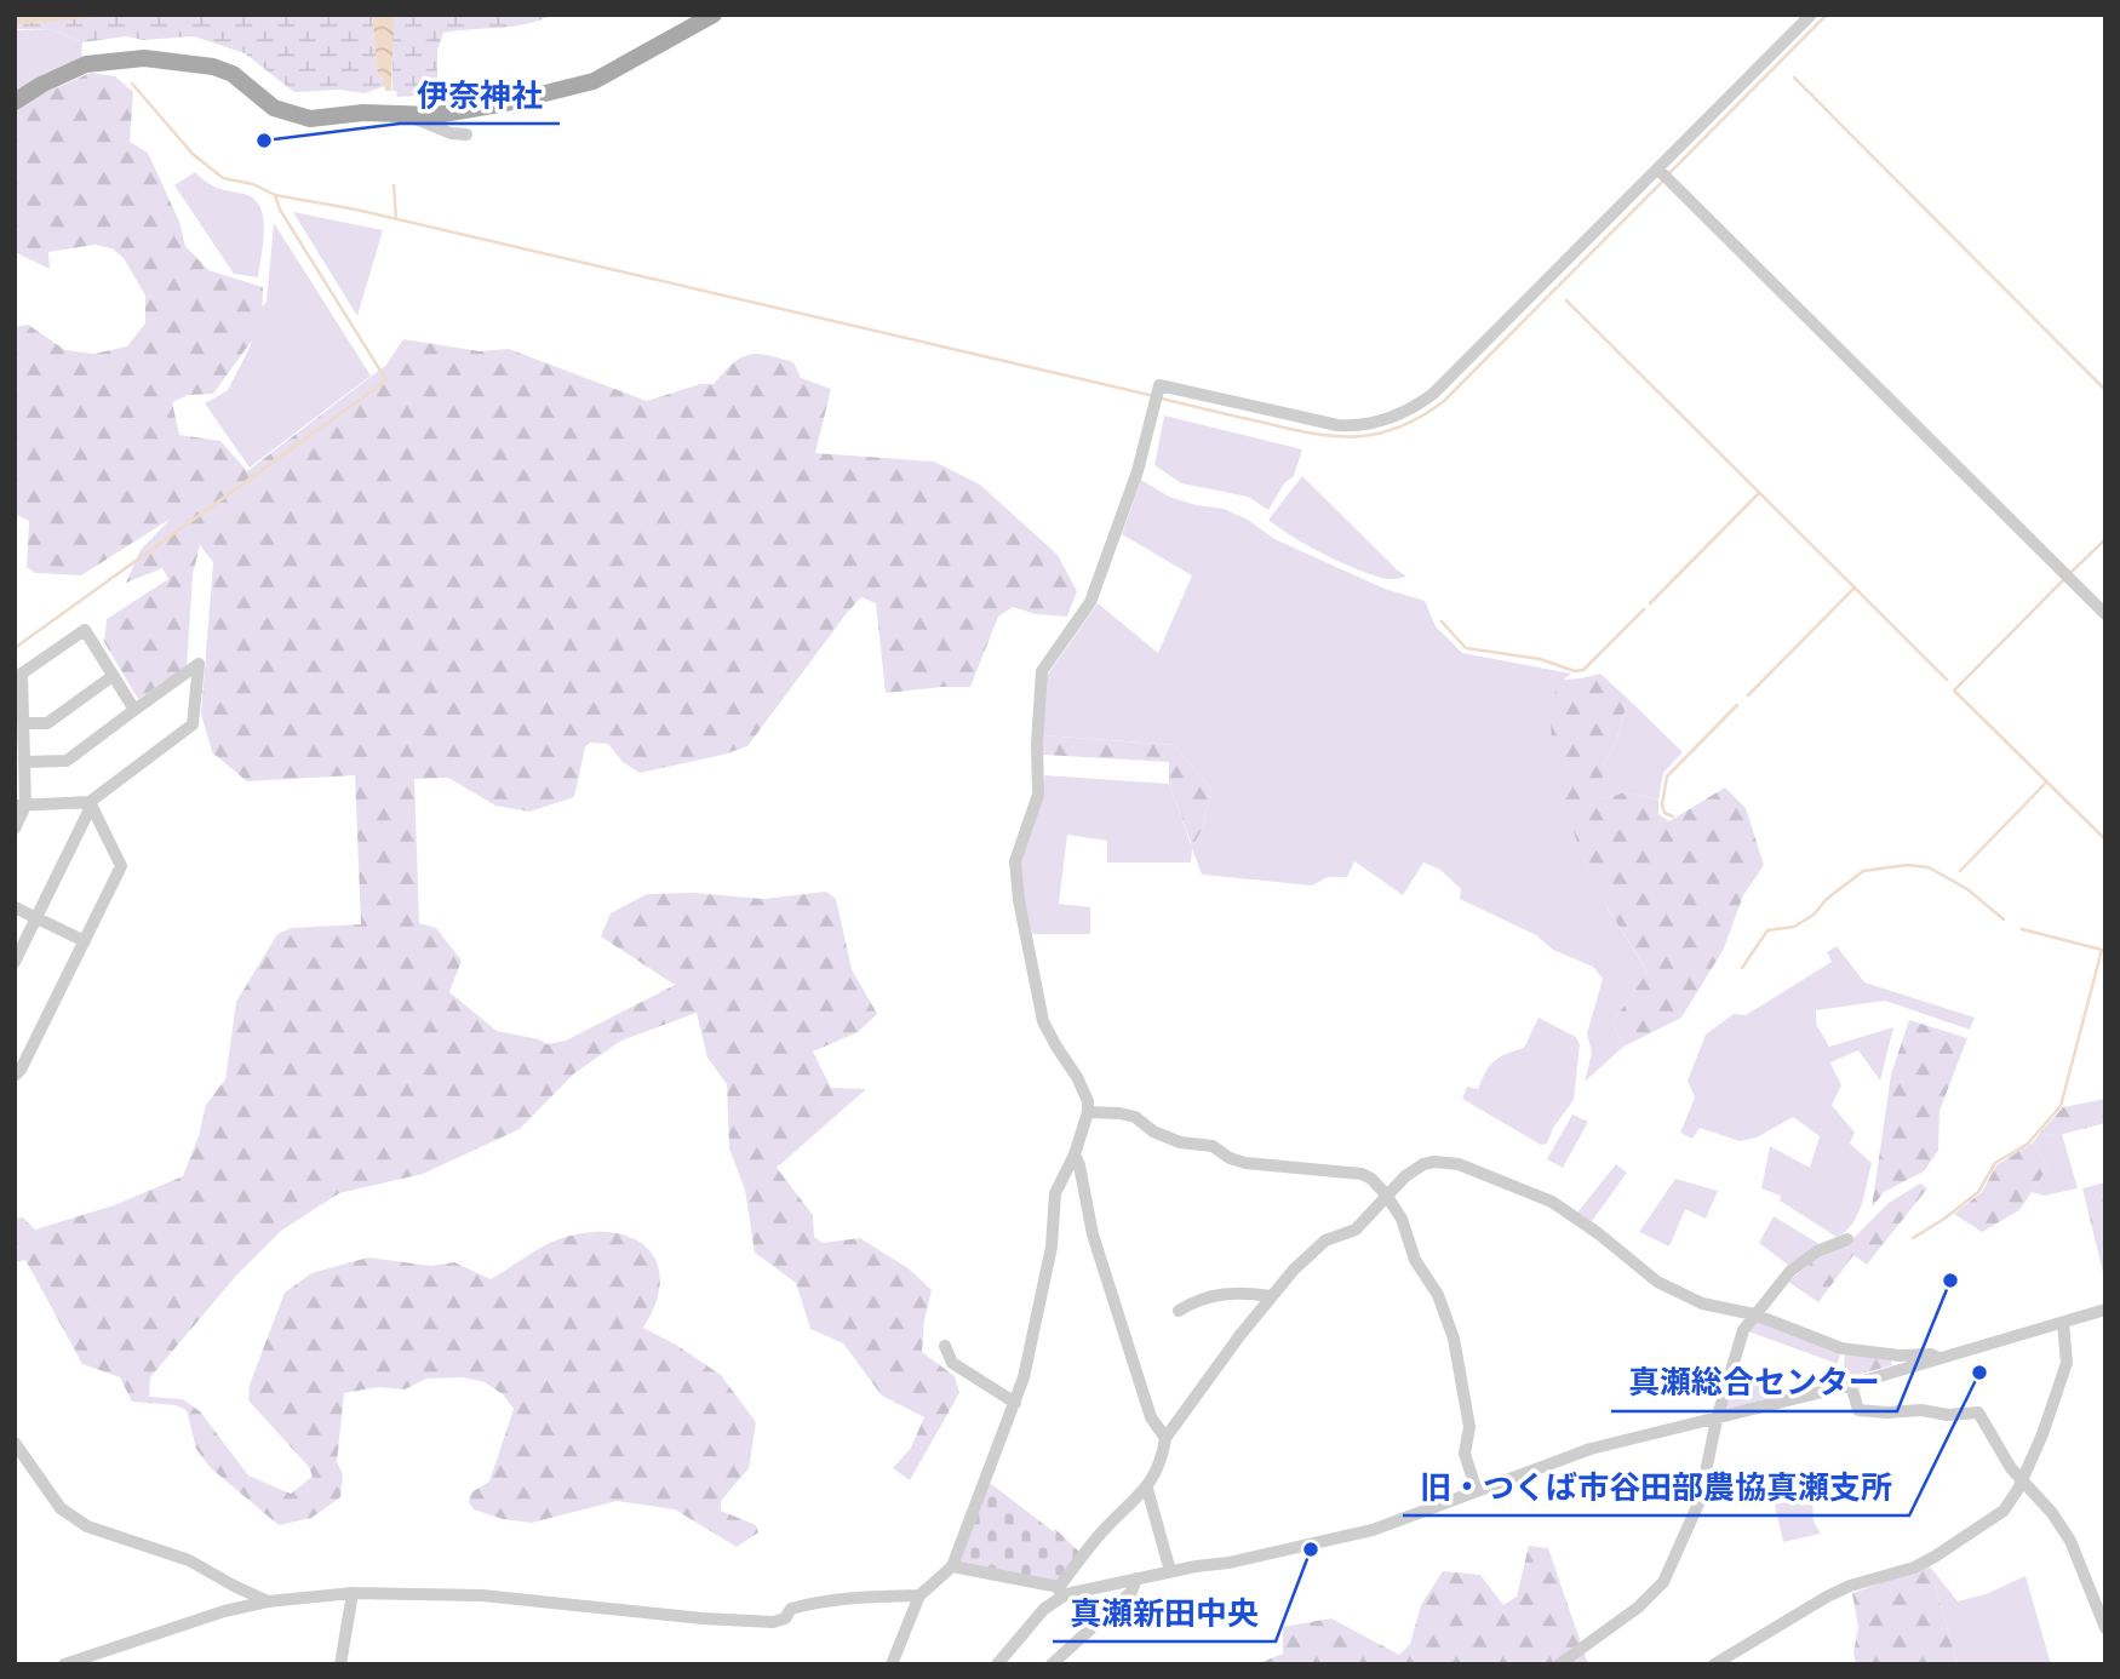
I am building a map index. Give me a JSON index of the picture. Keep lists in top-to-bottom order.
{
  "places": [
    "伊奈神社",
    "真瀬総合センター",
    "旧・つくば市谷田部農協真瀬支所",
    "真瀬新田中央"
  ]
}
